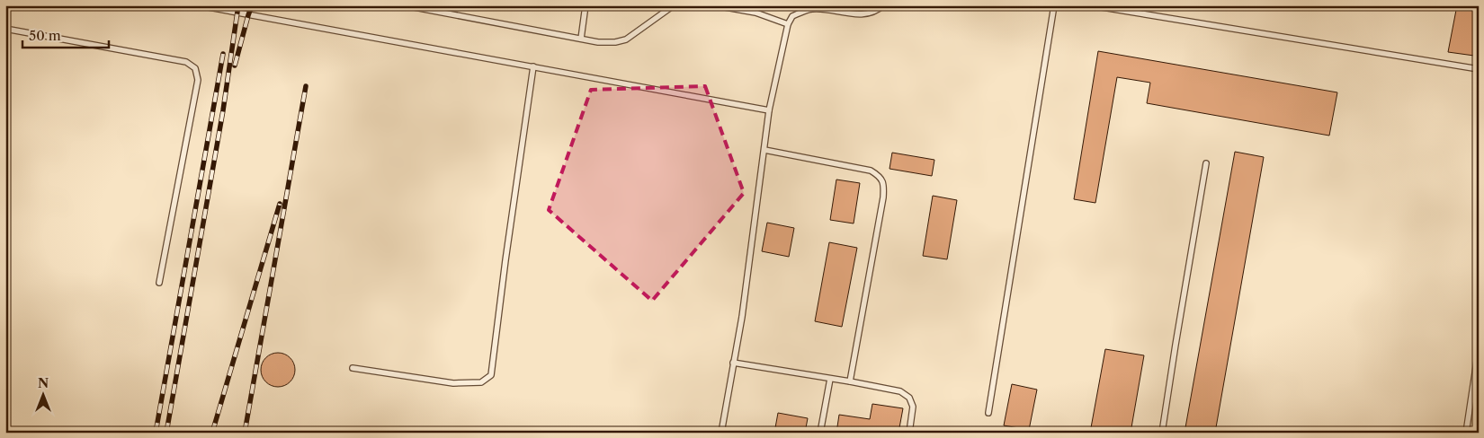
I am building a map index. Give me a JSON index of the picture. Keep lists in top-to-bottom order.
{
  "scale_bar": "50 m",
  "north": "top"
}
